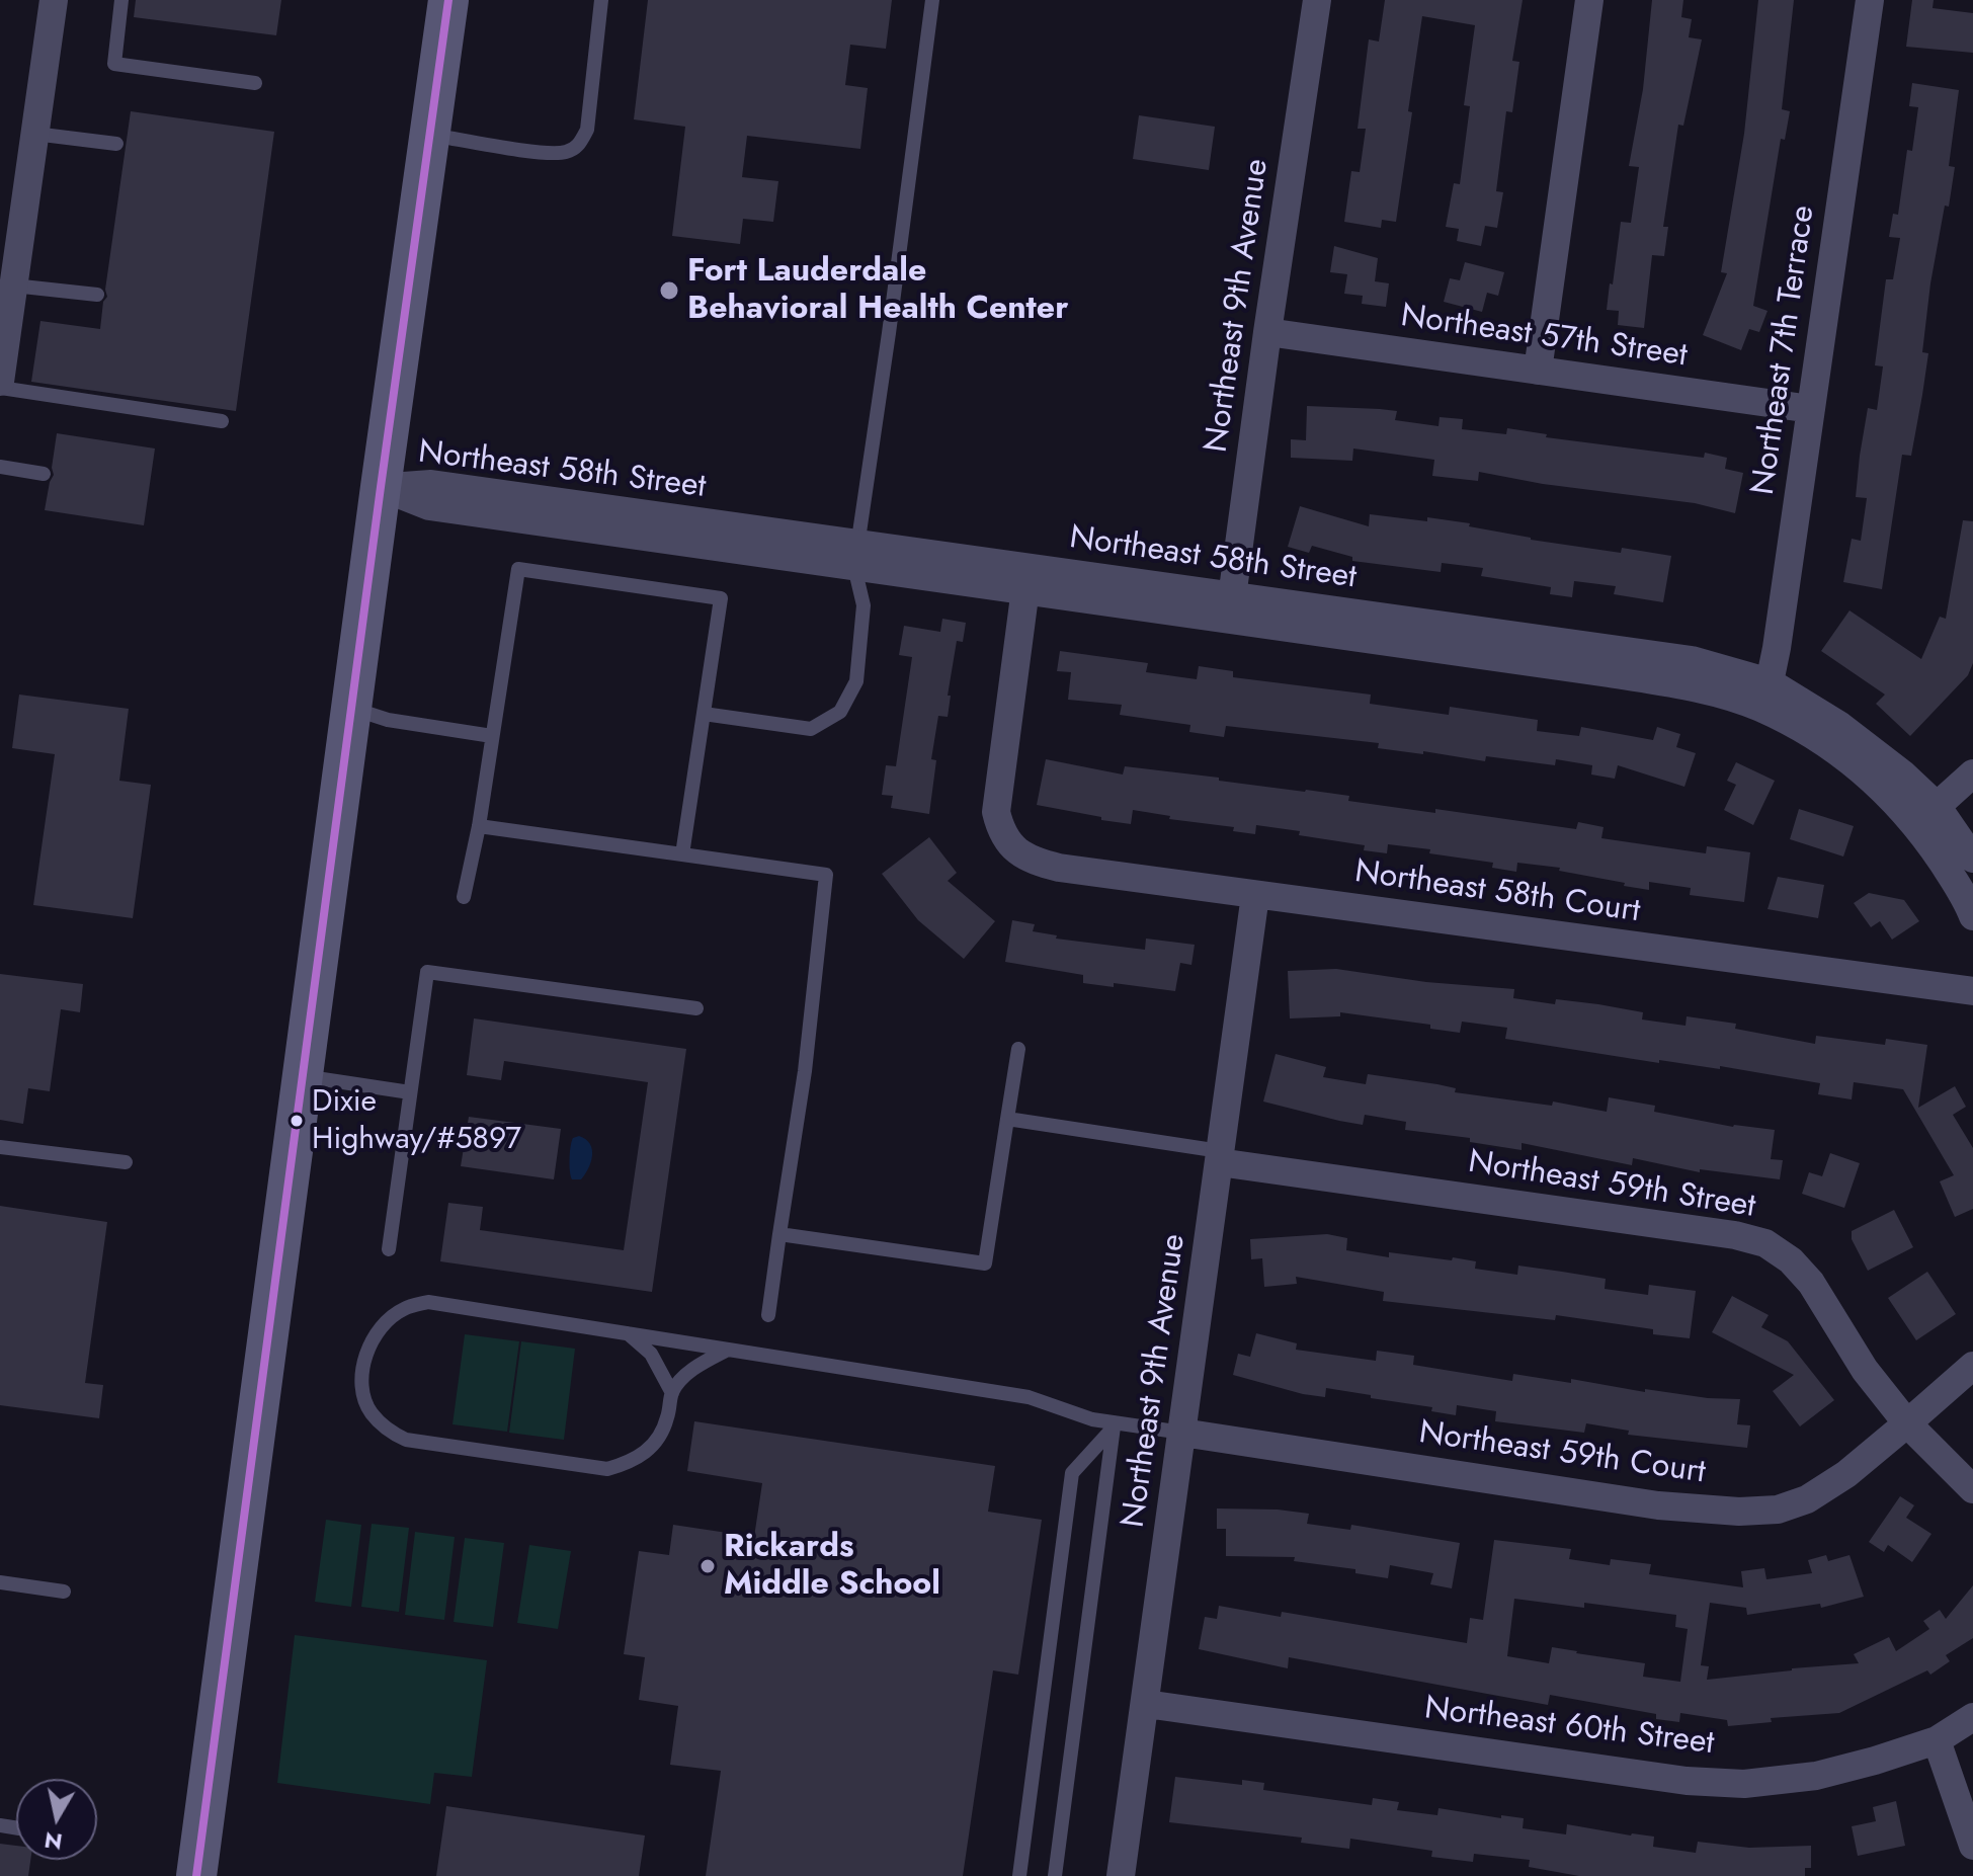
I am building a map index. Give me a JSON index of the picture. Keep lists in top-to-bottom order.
{
  "streets": {
    "street": [
      "Northeast 9th Avenue",
      "Northeast 57th Street",
      "Northeast 7th Terrace",
      "Northeast 58th Street",
      "Northeast 58th Court",
      "Northeast 59th Street",
      "Northeast 59th Court",
      "Northeast 60th Street"
    ]
  },
  "crossings": [
    ["Northeast 9th Avenue", "Northeast 57th Street"],
    ["Northeast 9th Avenue", "Northeast 58th Street"],
    ["Northeast 9th Avenue", "Northeast 58th Court"],
    ["Northeast 9th Avenue", "Northeast 59th Street"],
    ["Northeast 9th Avenue", "Northeast 59th Court"],
    ["Northeast 9th Avenue", "Northeast 60th Street"],
    ["Northeast 57th Street", "Northeast 7th Terrace"],
    ["Northeast 7th Terrace", "Northeast 58th Street"],
    ["Northeast 58th Street", "Northeast 58th Court"],
    ["Northeast 59th Street", "Northeast 59th Court"]
  ],
  "places": ["Fort Lauderdale Behavioral Health Center", "Dixie Highway/#5897", "Rickards Middle School"],
  "north": "bottom"
}
